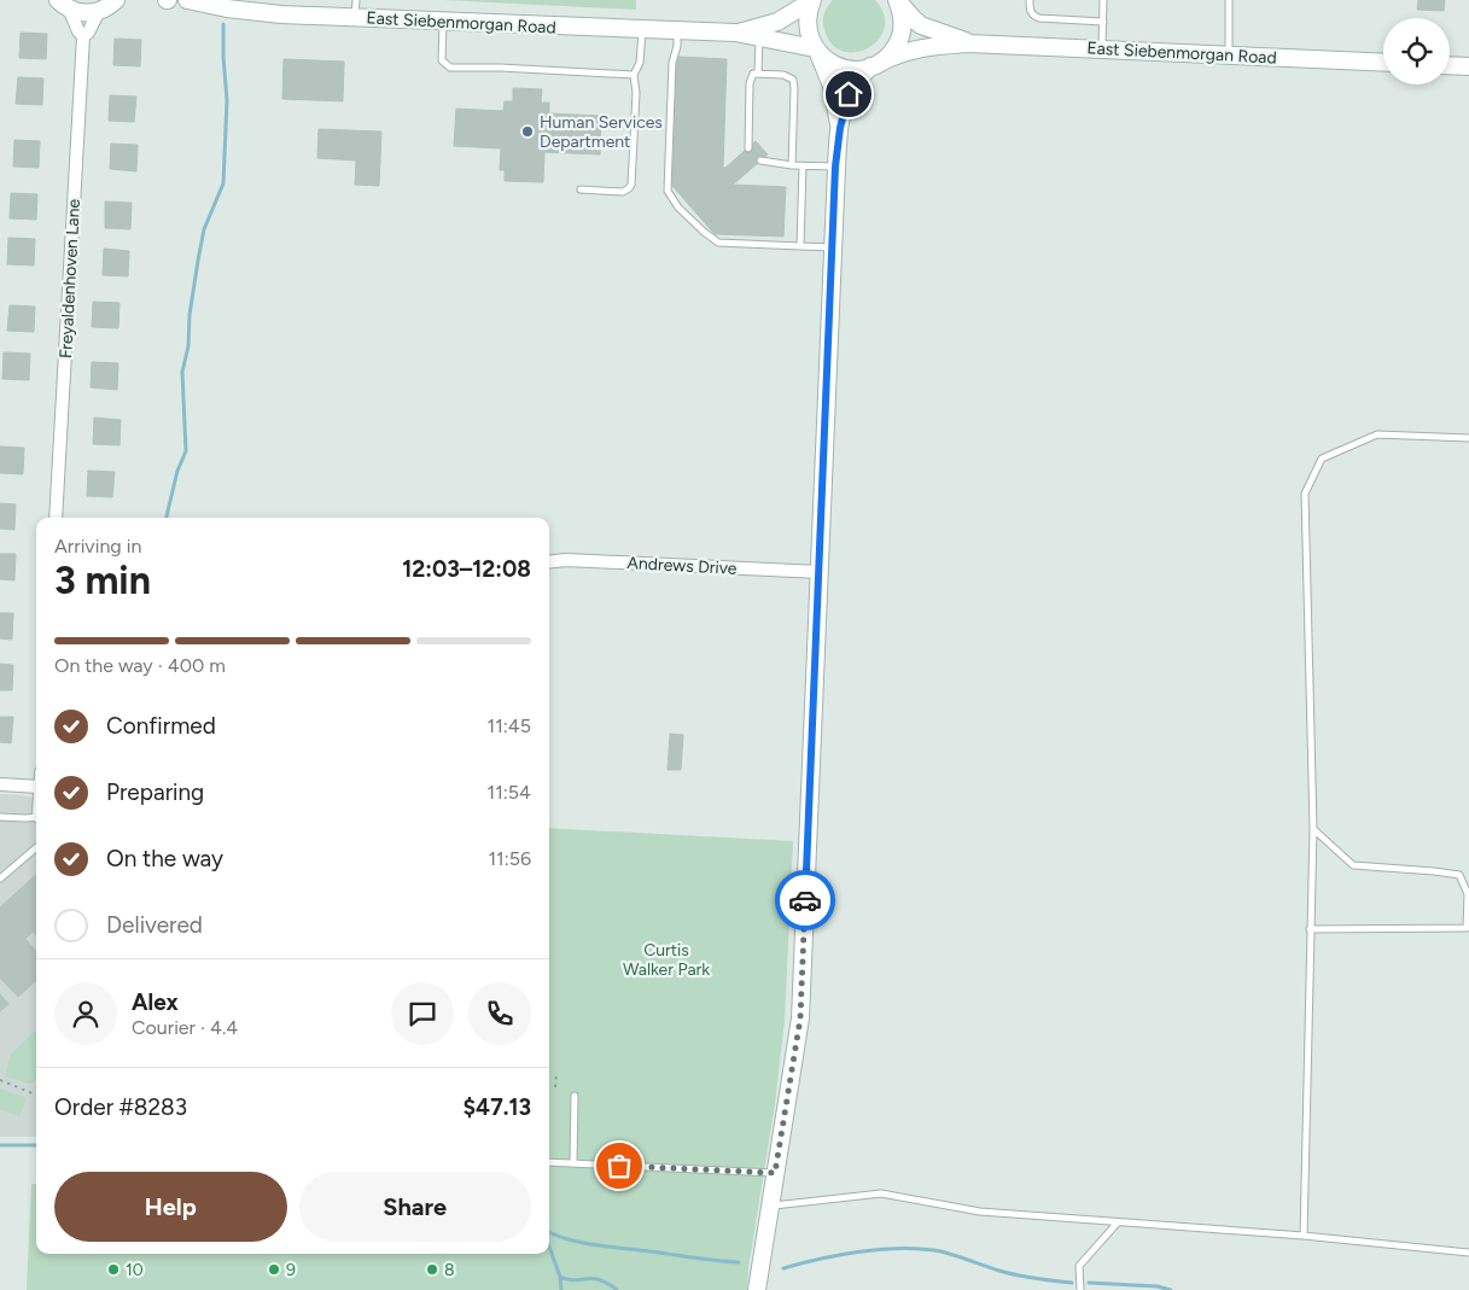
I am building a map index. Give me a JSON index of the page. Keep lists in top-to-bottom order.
{
  "streets": {
    "street": ["East Siebenmorgan Road", "Freyaldenhoven Lane", "Andrews Drive"]
  },
  "parks": ["Curtis Walker Park"],
  "places": [
    "Human Services Department",
    "10",
    "9",
    "8"
  ],
  "page": {
    "heading": ["3 min", "Arriving in", "12:03–12:08"],
    "panel": [
      "Alex",
      "Courier · 4.4",
      "Order #8283",
      "$47.13"
    ],
    "bar": "On the way · 400 m",
    "list": [
      ["Confirmed", "11:45"],
      ["Preparing", "11:54"],
      ["On the way", "11:56"],
      "Delivered"
    ],
    "buttons": ["Help", "Share"]
  }
}
